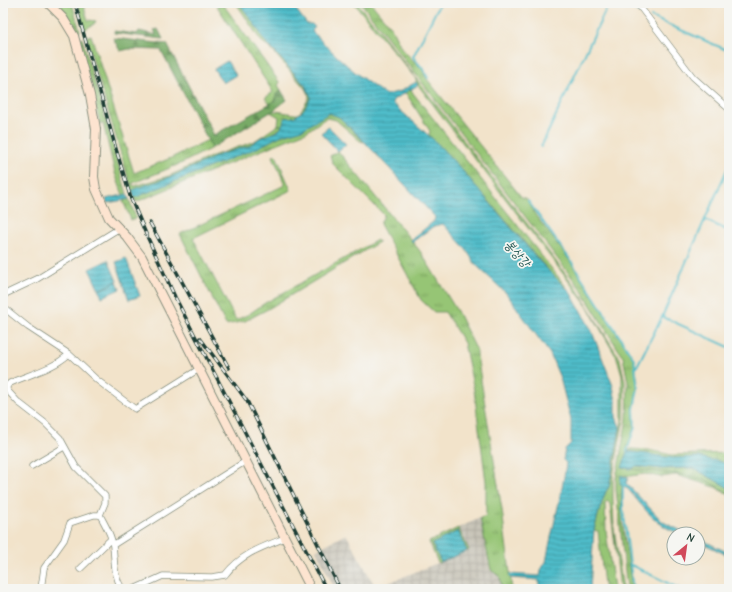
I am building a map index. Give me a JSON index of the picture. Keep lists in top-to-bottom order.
{
  "water": ["봉상강"],
  "north": "top right"
}
